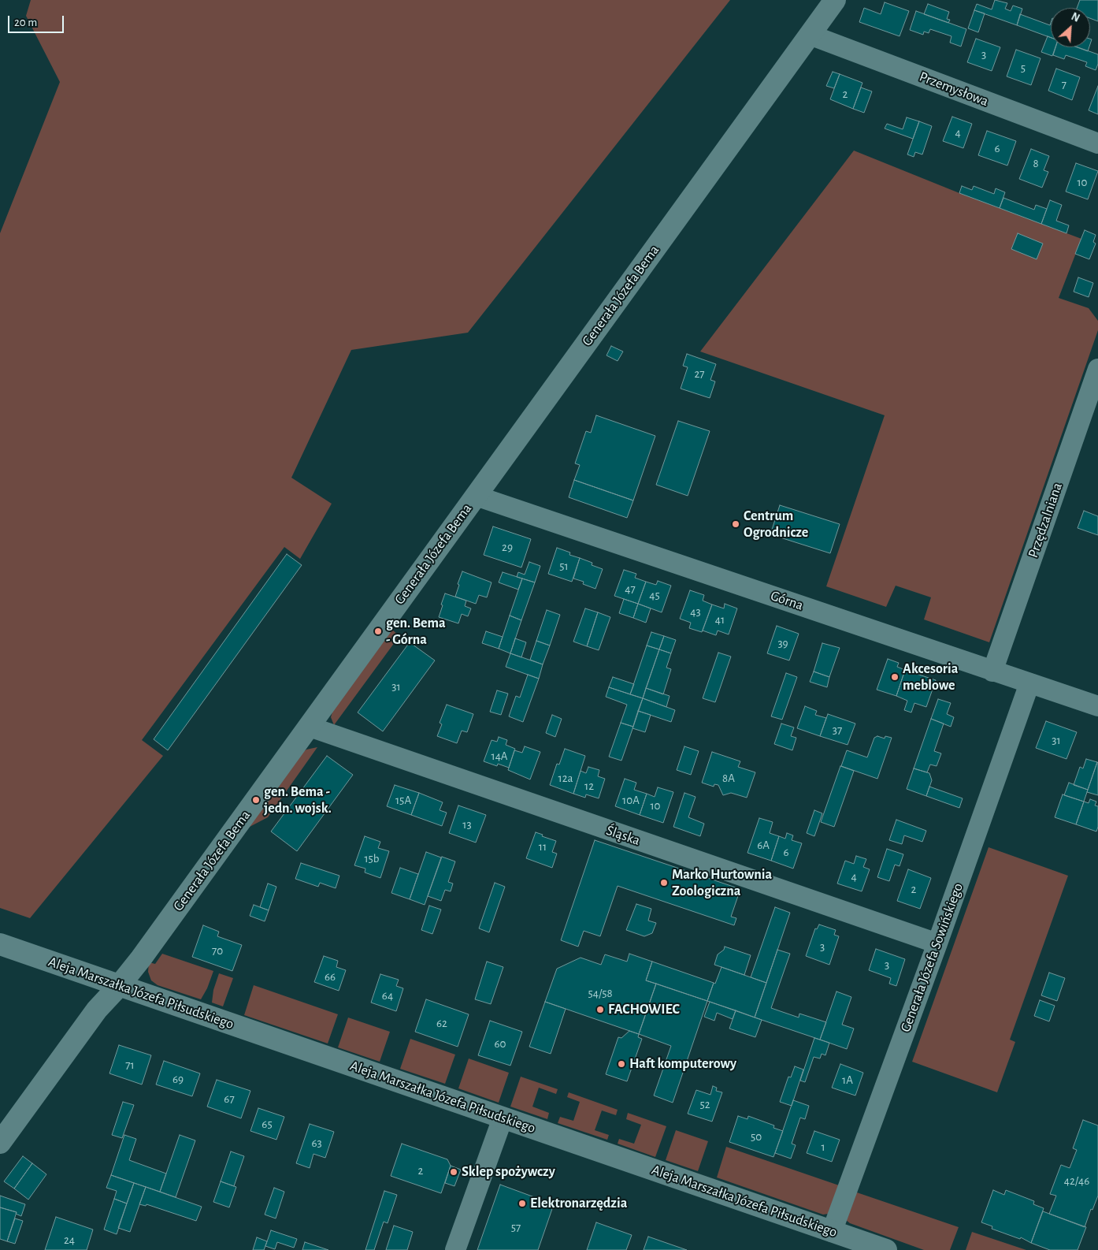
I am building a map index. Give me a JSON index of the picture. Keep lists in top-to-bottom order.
{
  "streets": {
    "street": [
      "Przemysłowa",
      "Generała Józefa Bema",
      "Przędzalniana",
      "Górna",
      "Śląska",
      "Generała Józefa Sowińskiego",
      "Aleja Marszałka Józefa Piłsudskiego"
    ]
  },
  "crossings": [
    ["Przemysłowa", "Generała Józefa Bema"],
    ["Generała Józefa Bema", "Górna"],
    ["Generała Józefa Bema", "Śląska"],
    ["Generała Józefa Bema", "Aleja Marszałka Józefa Piłsudskiego"],
    ["Przędzalniana", "Górna"],
    ["Górna", "Generała Józefa Sowińskiego"],
    ["Śląska", "Generała Józefa Sowińskiego"],
    ["Generała Józefa Sowińskiego", "Aleja Marszałka Józefa Piłsudskiego"]
  ],
  "places": [
    "Centrum Ogrodnicze",
    "gen. Bema - Górna",
    "Akcesoria meblowe",
    "gen. Bema - jedn. wojsk.",
    "Marko Hurtownia Zoologiczna",
    "FACHOWIEC",
    "Haft komputerowy",
    "Sklep spożywczy",
    "Elektronarzędzia"
  ],
  "house_numbers": [
    "3",
    "5",
    "7",
    "2",
    "4",
    "6",
    "8",
    "10",
    "27",
    "29",
    "51",
    "47",
    "45",
    "43",
    "41",
    "39",
    "31",
    "37",
    "31",
    "14A",
    "12a",
    "8A",
    "12",
    "15A",
    "10A",
    "10",
    "13",
    "6A",
    "11",
    "6",
    "15b",
    "4",
    "2",
    "3",
    "70",
    "3",
    "66",
    "54/58",
    "64",
    "62",
    "60",
    "71",
    "69",
    "1A",
    "67",
    "52",
    "65",
    "50",
    "63",
    "1",
    "2",
    "42/46",
    "57",
    "24"
  ],
  "scale_bar": "20 m",
  "north": "top right"
}
